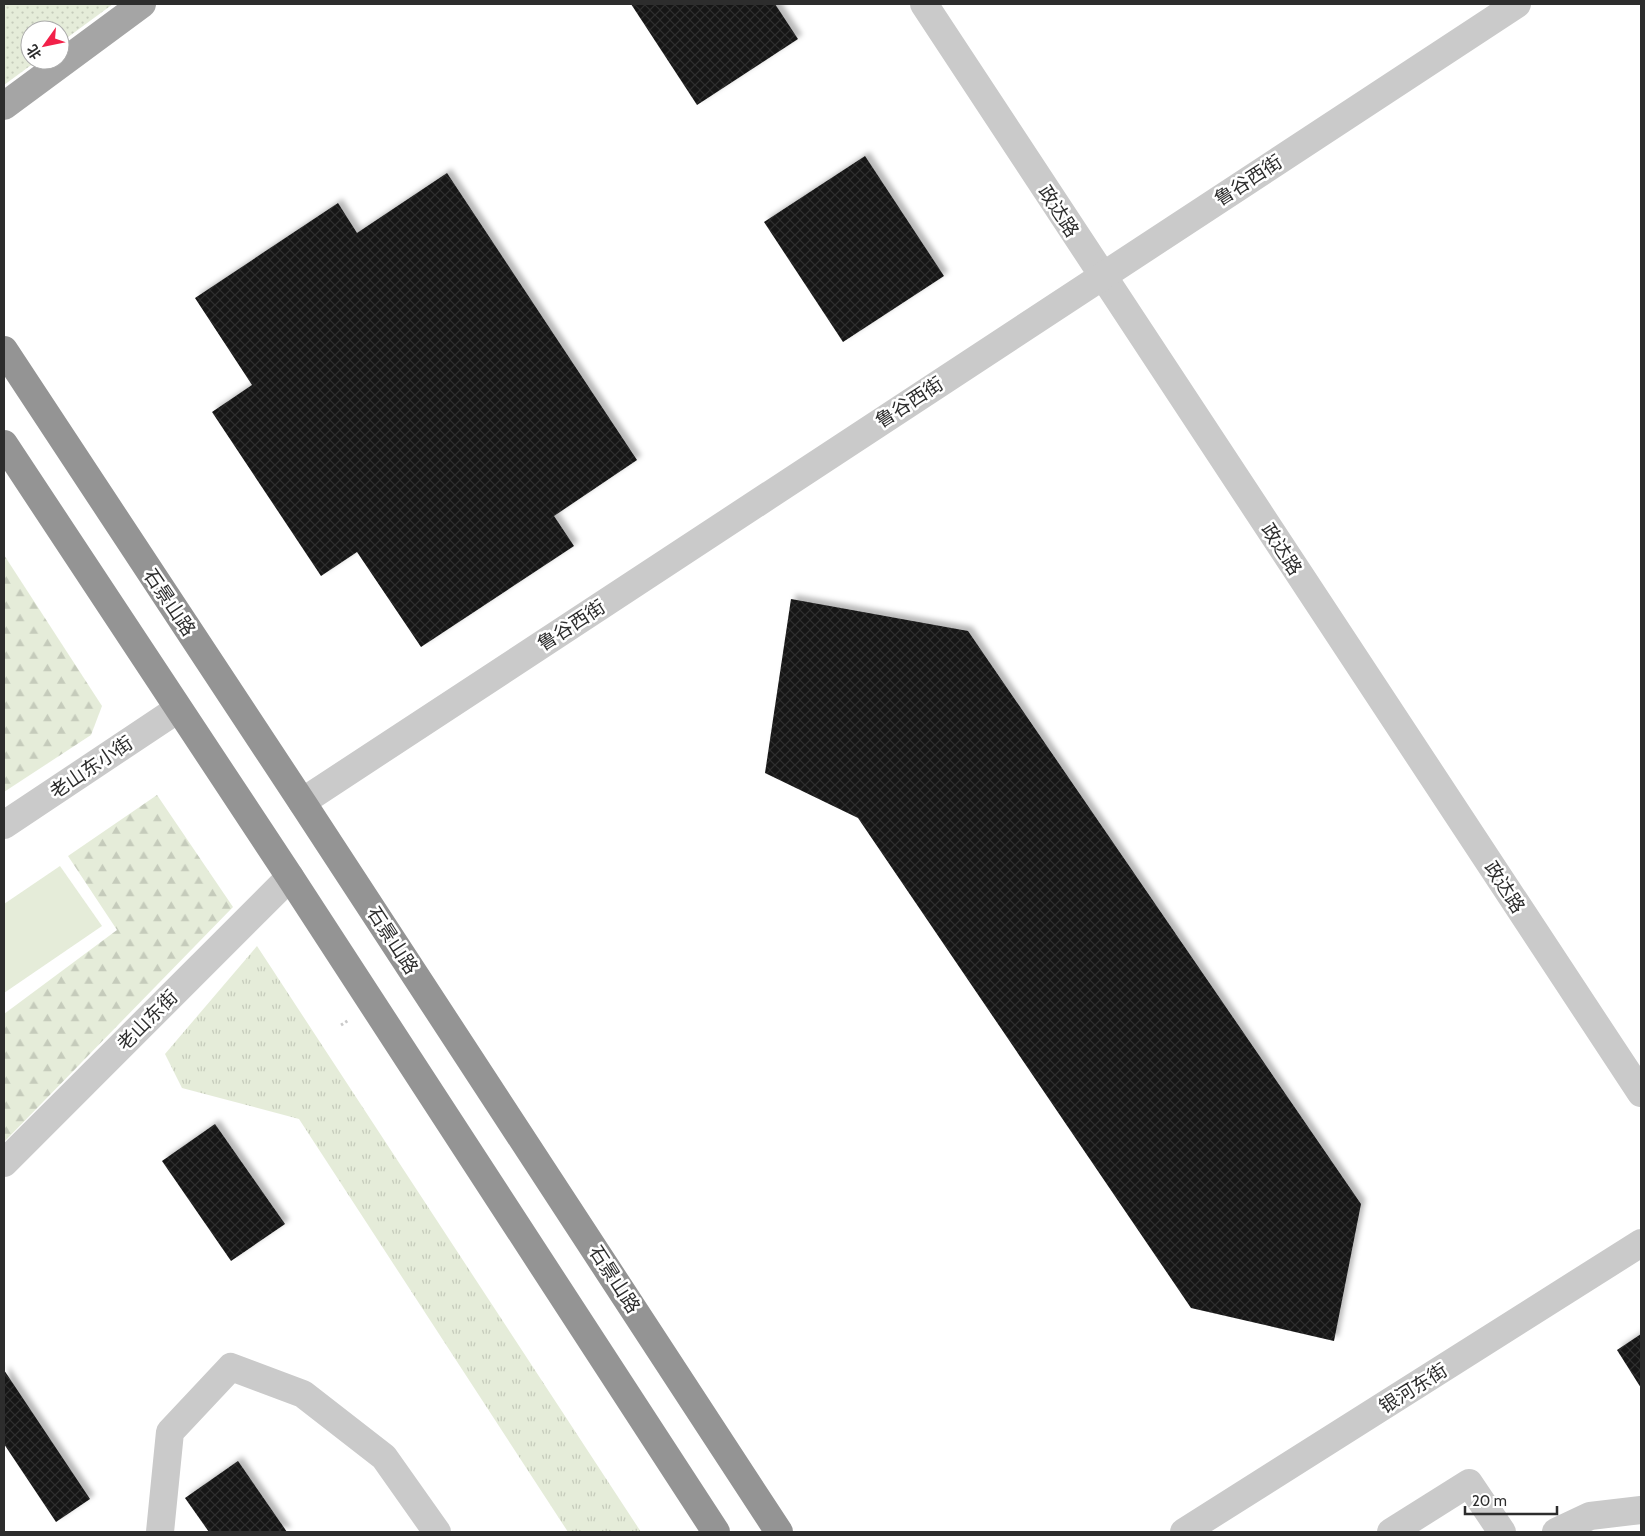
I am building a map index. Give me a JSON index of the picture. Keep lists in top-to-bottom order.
{
  "streets": {
    "highway": ["石景山路"],
    "street": [
      "鲁谷西街",
      "政达路",
      "老山东小街",
      "老山东街",
      "银河东街"
    ]
  },
  "crossings": [
    ["鲁谷西街", "政达路"],
    ["鲁谷西街", "石景山路"]
  ],
  "scale_bar": "20 m",
  "north": "bottom left"
}
